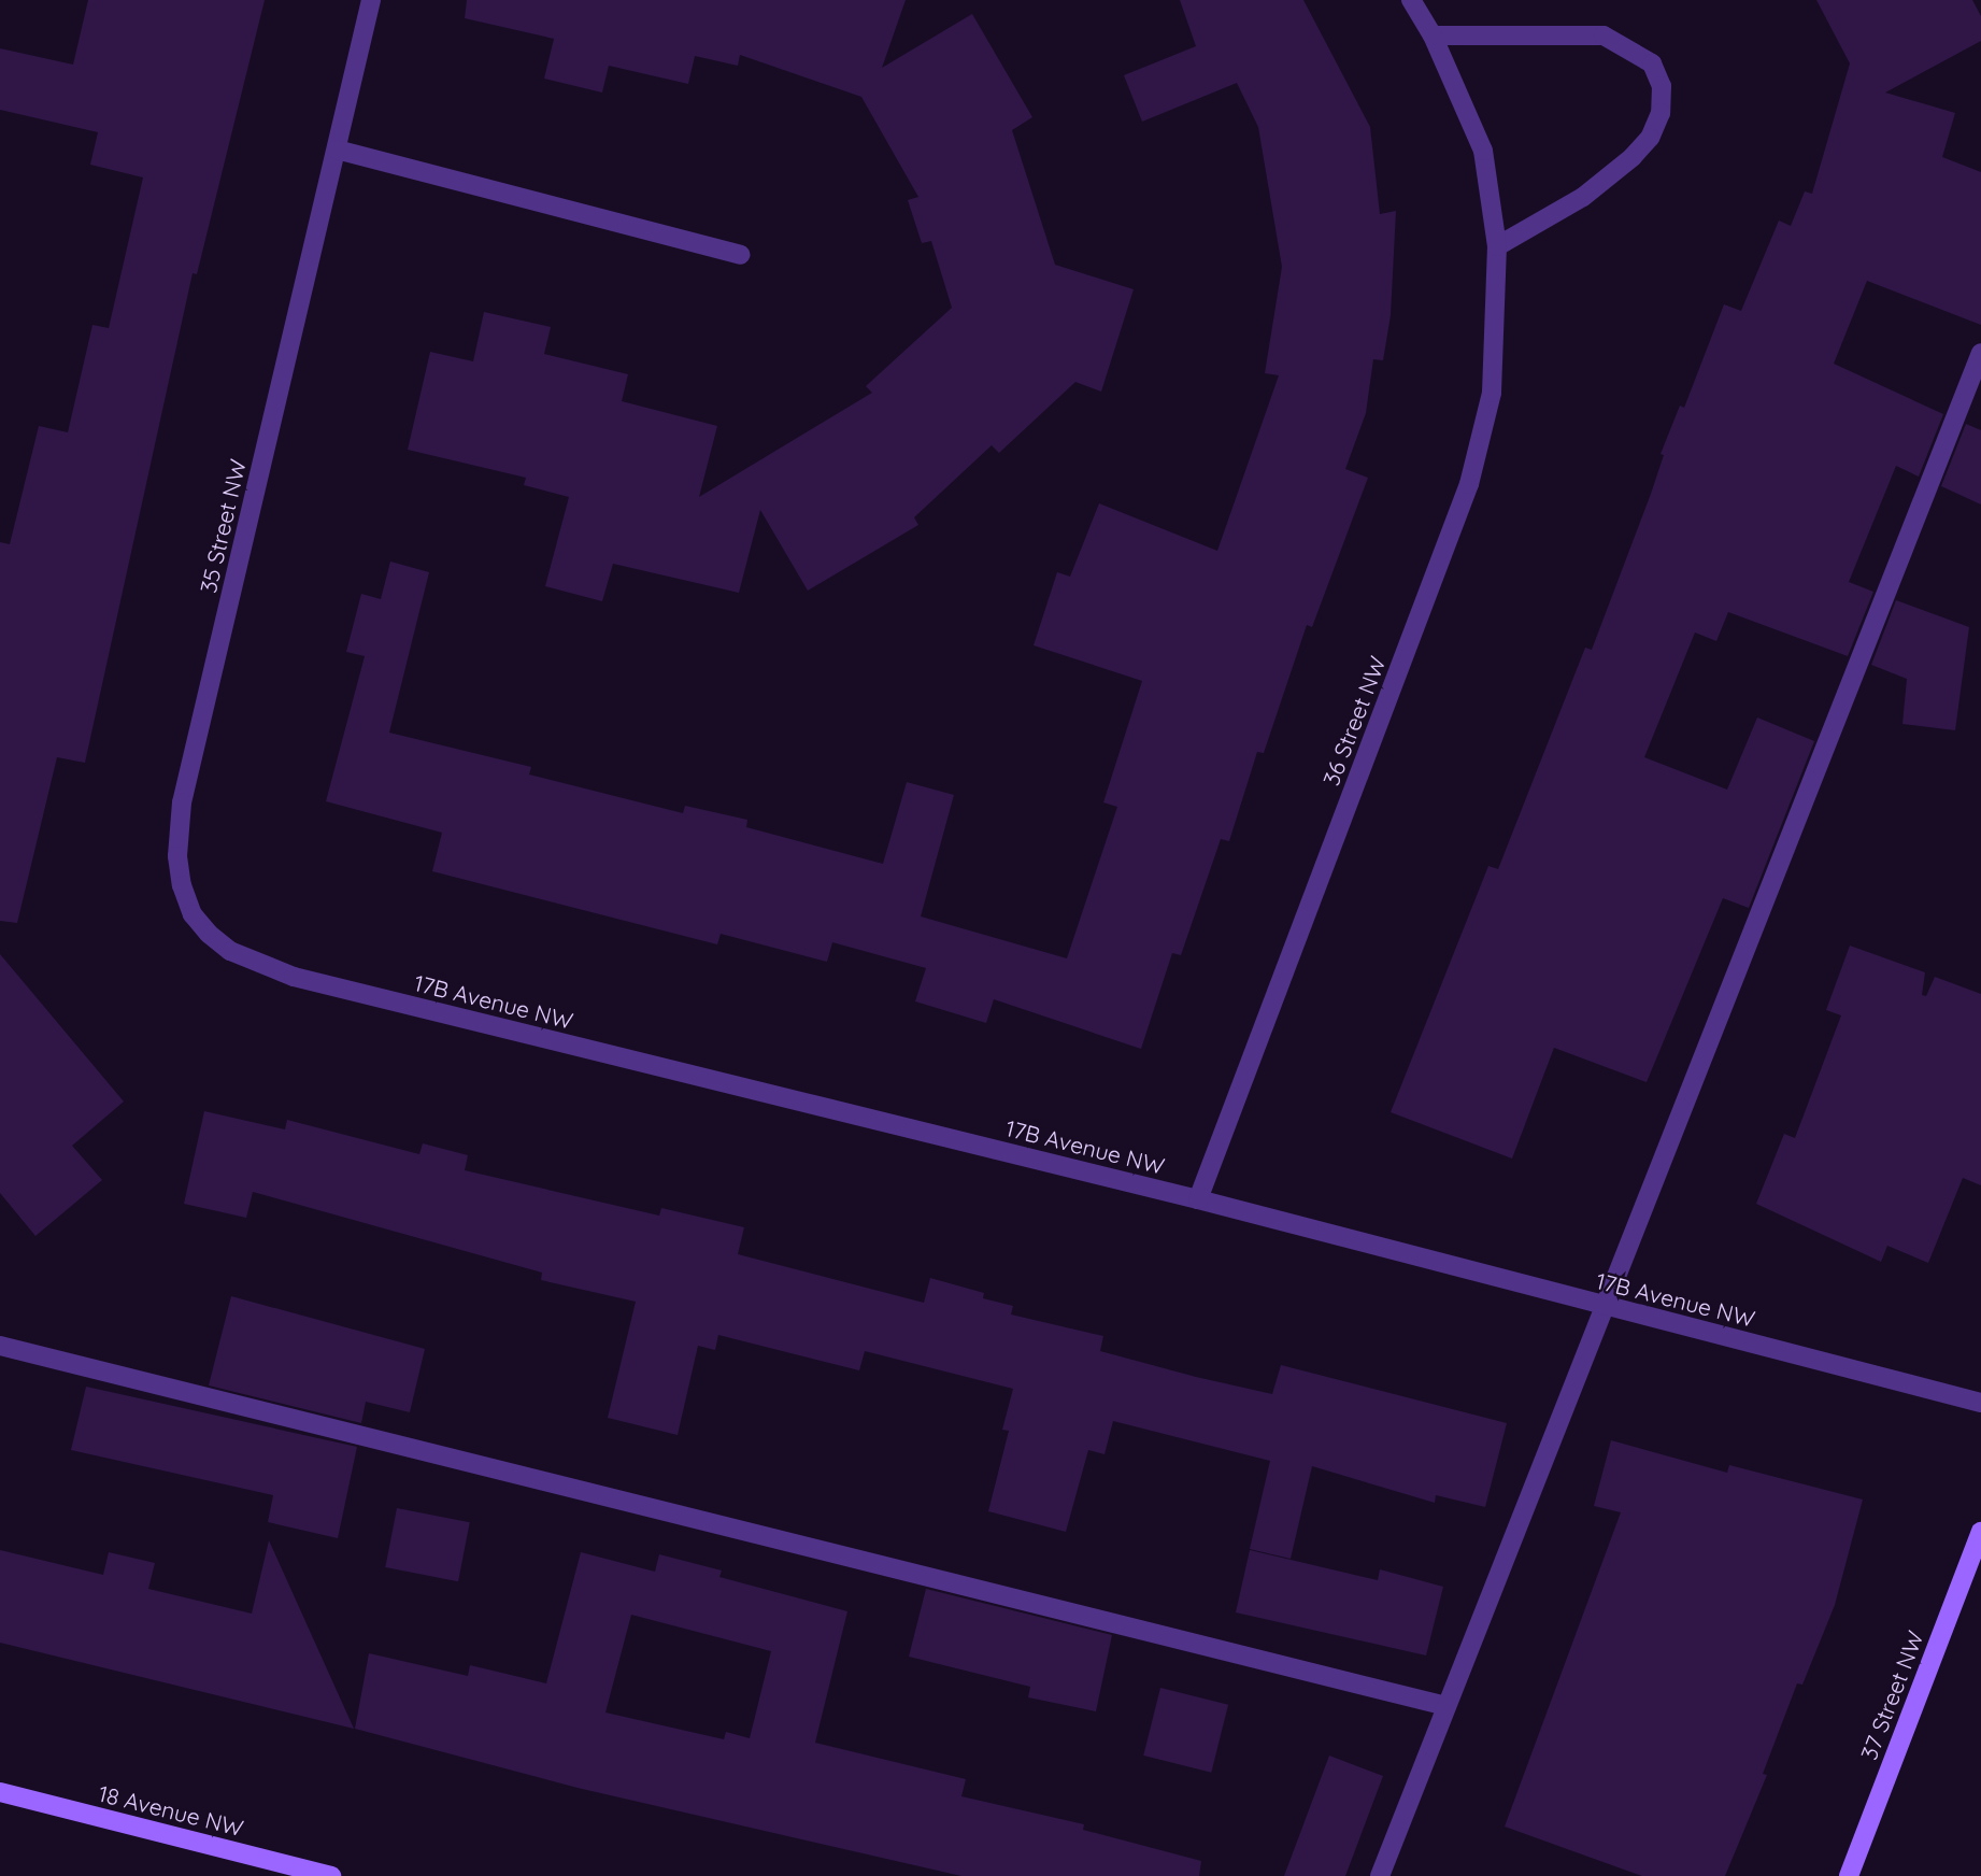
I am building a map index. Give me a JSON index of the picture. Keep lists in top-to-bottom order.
{
  "streets": {
    "street": [
      "35 Street NW",
      "36 Street NW",
      "17B Avenue NW",
      "37 Street NW",
      "18 Avenue NW"
    ]
  },
  "crossings": [
    ["35 Street NW", "17B Avenue NW"],
    ["36 Street NW", "17B Avenue NW"]
  ]
}
